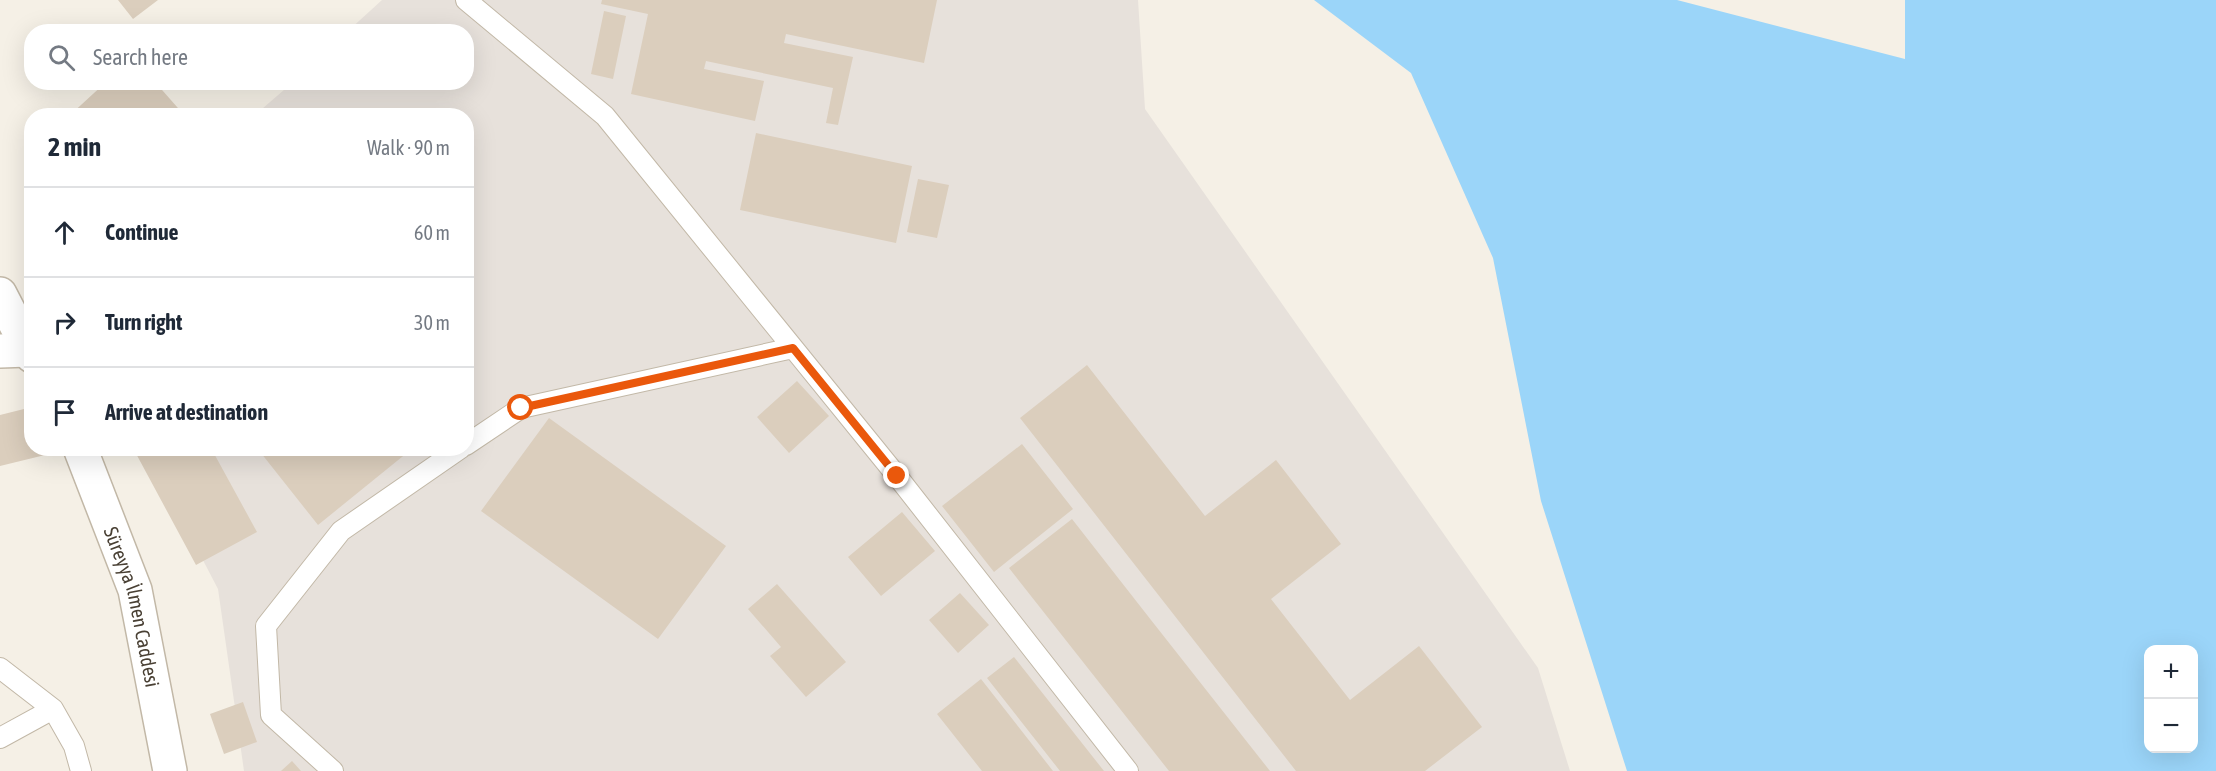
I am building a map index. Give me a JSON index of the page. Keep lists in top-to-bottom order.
{
  "streets": {
    "street": ["Süreyya İlmen Caddesi"]
  },
  "page": {
    "search": "Search here",
    "heading": ["2 min", "Walk · 90 m"],
    "list": [
      ["Continue", "60 m"],
      ["Turn right", "30 m"],
      "Arrive at destination"
    ],
    "map_buttons": ["+", "−"]
  }
}
